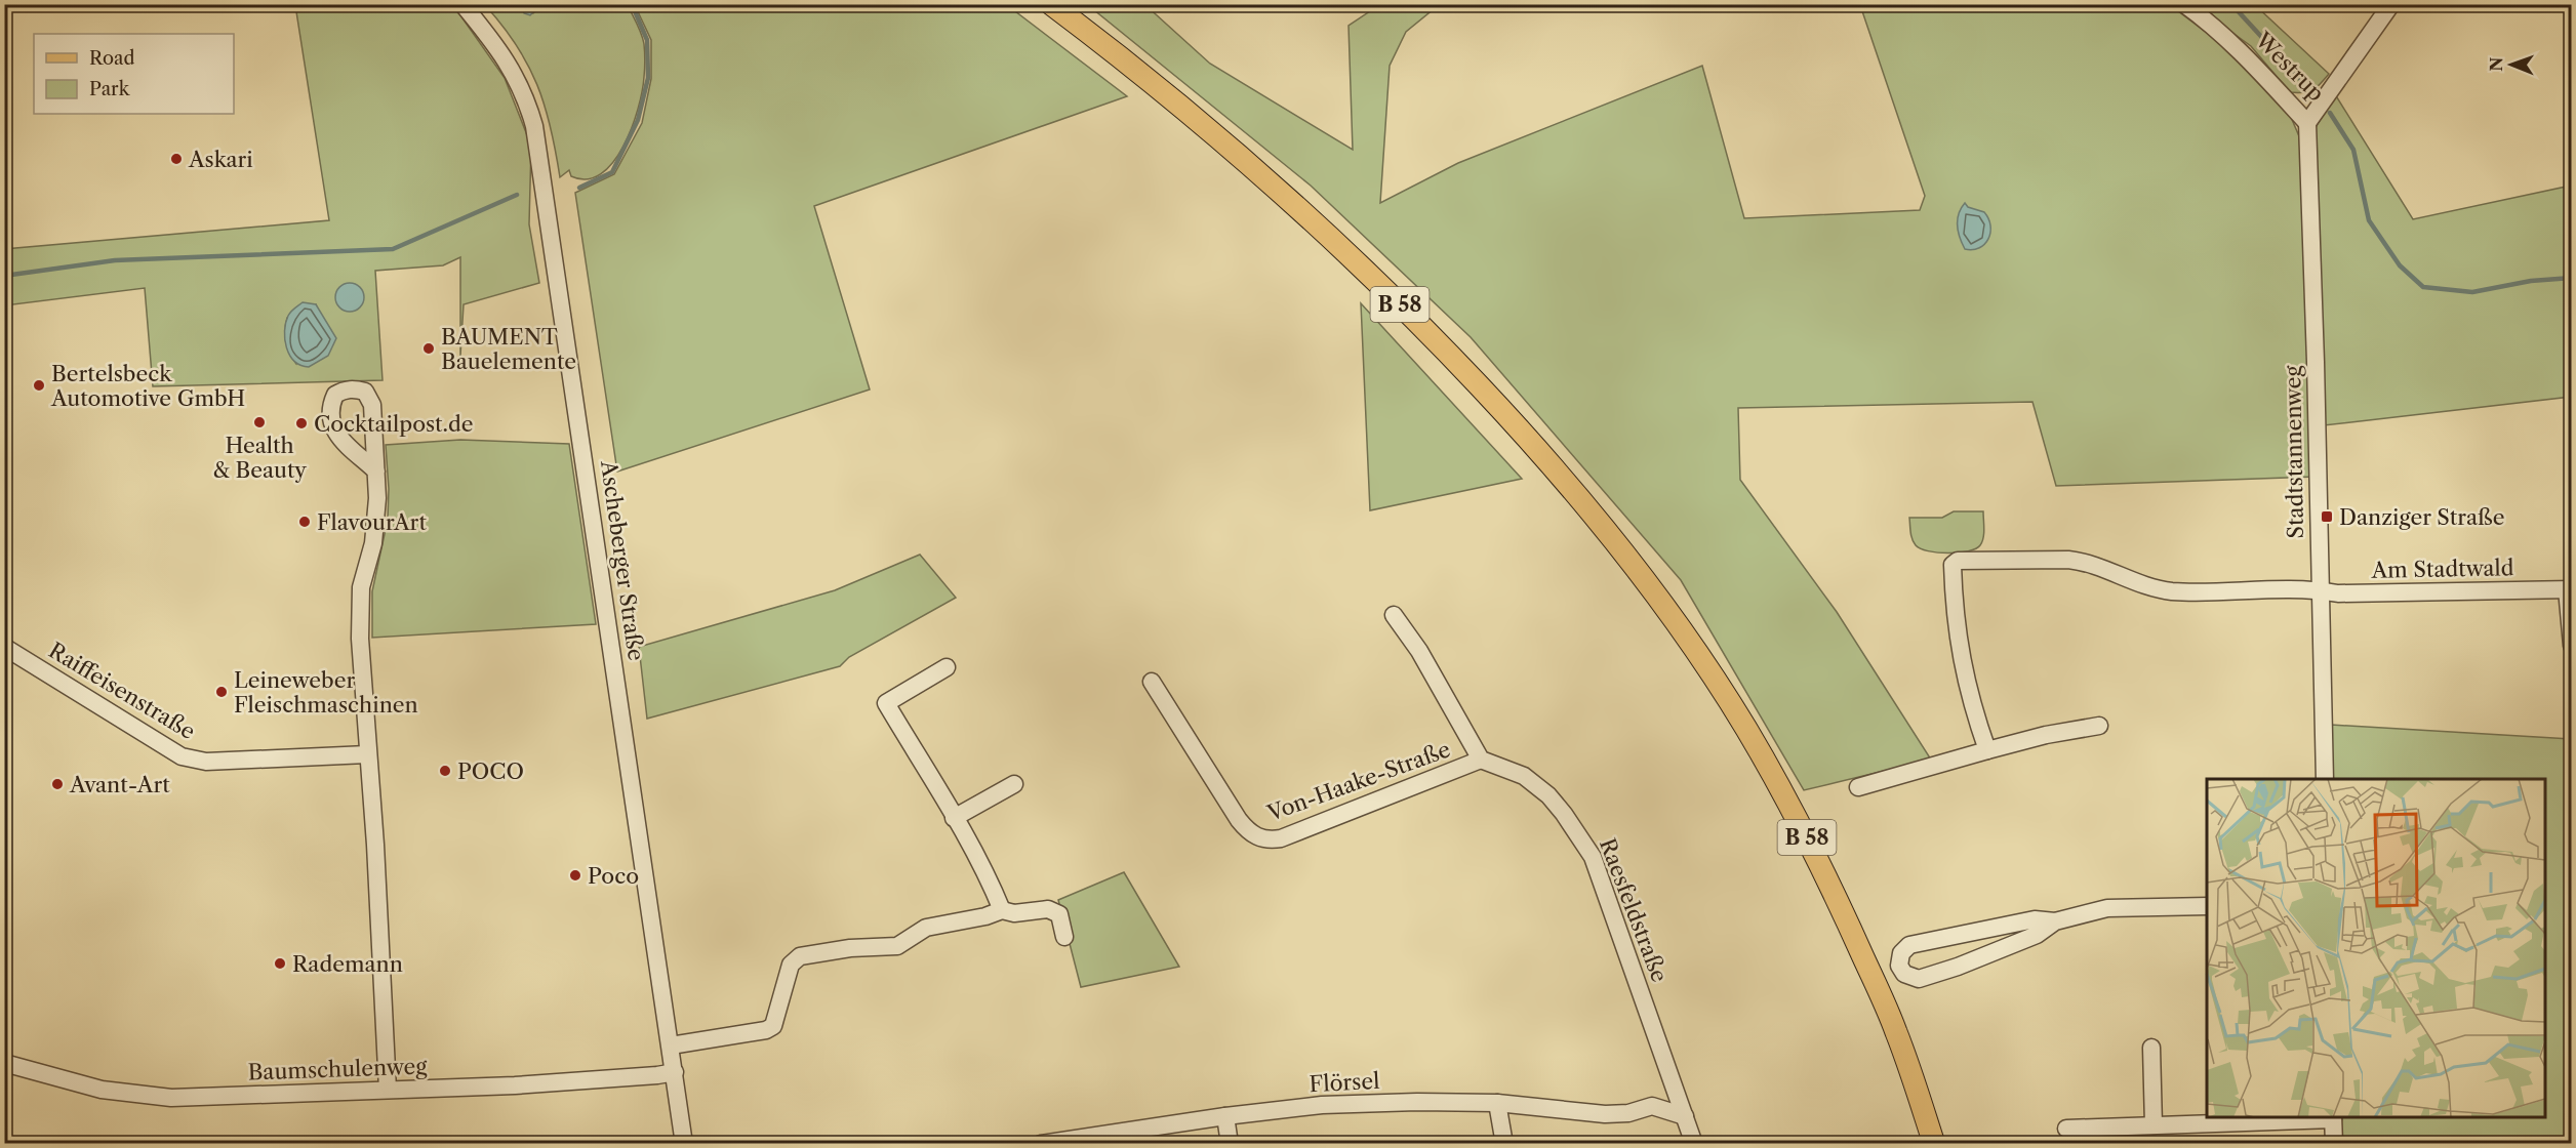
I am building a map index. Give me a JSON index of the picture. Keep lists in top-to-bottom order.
{
  "streets": {
    "main road": ["B 58"],
    "street": [
      "Westrup",
      "Stadtstannenweg",
      "Ascheberger Straße",
      "Am Stadtwald",
      "Raiffeisenstraße",
      "Von-Haake-Straße",
      "Raesfeldstraße",
      "Baumschulenweg",
      "Flörsel"
    ]
  },
  "crossings": [
    ["Westrup", "Stadtstannenweg"],
    ["Stadtstannenweg", "Am Stadtwald"],
    ["Ascheberger Straße", "Baumschulenweg"],
    ["Von-Haake-Straße", "Raesfeldstraße"]
  ],
  "places": {
    "other": [
      "Askari",
      "BAUMENT Bauelemente",
      "Bertelsbeck Automotive GmbH",
      "Health & Beauty",
      "Cocktailpost.de",
      "FlavourArt",
      "Leineweber Fleischmaschinen",
      "POCO",
      "Avant-Art",
      "Poco",
      "Rademann"
    ],
    "transit": ["Danziger Straße"]
  },
  "legend": ["Road", "Park"],
  "north": "left"
}
